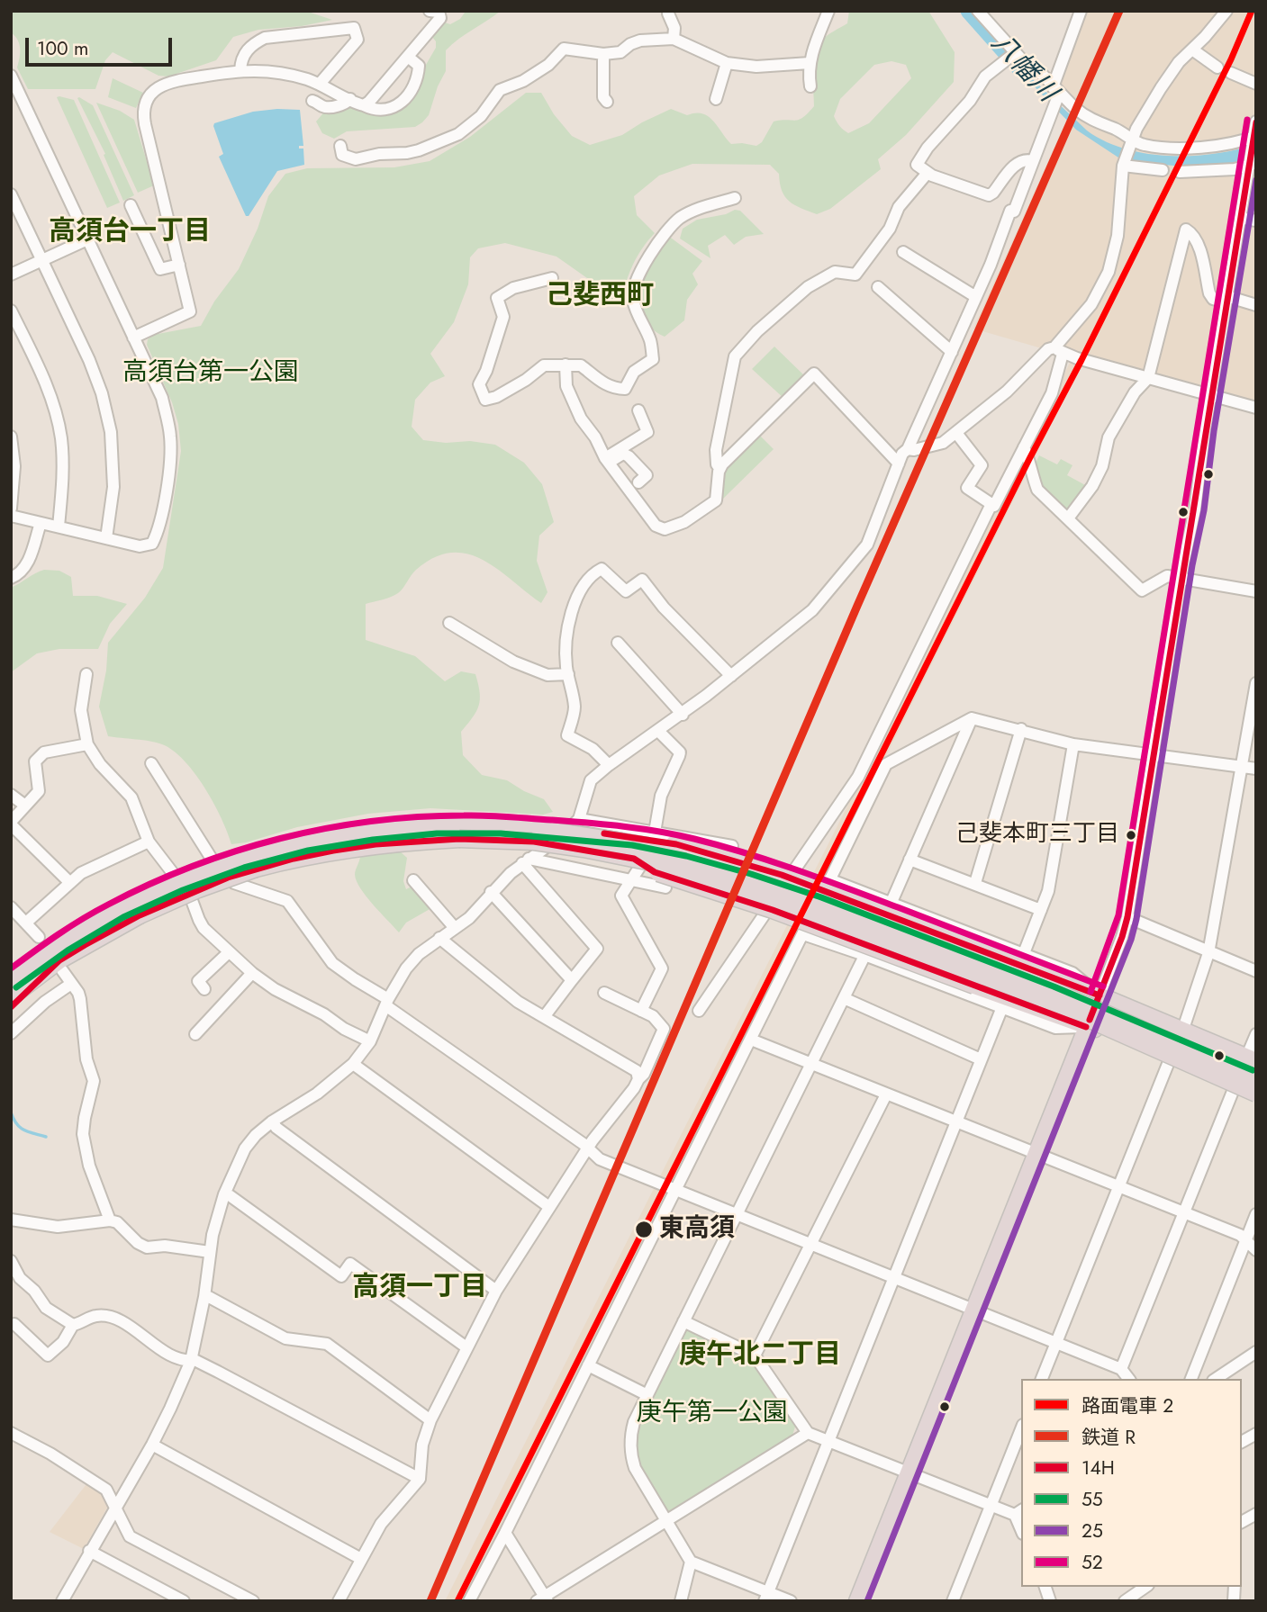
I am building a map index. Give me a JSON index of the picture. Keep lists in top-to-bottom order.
{
  "districts": [
    "高須台一丁目",
    "己斐西町",
    "高須一丁目",
    "庚午北二丁目"
  ],
  "water": ["八幡川"],
  "parks": ["高須台第一公園", "庚午第一公園"],
  "places": ["己斐本町三丁目", "東高須"],
  "lines": [
    "tram line 2",
    "rail line R",
    "transit line 52",
    "transit line 14H",
    "transit line 25",
    "transit line 55"
  ],
  "legend": [
    "路面電車 2",
    "鉄道 R",
    "14H",
    "55",
    "25",
    "52"
  ],
  "scale_bar": "100 m"
}
